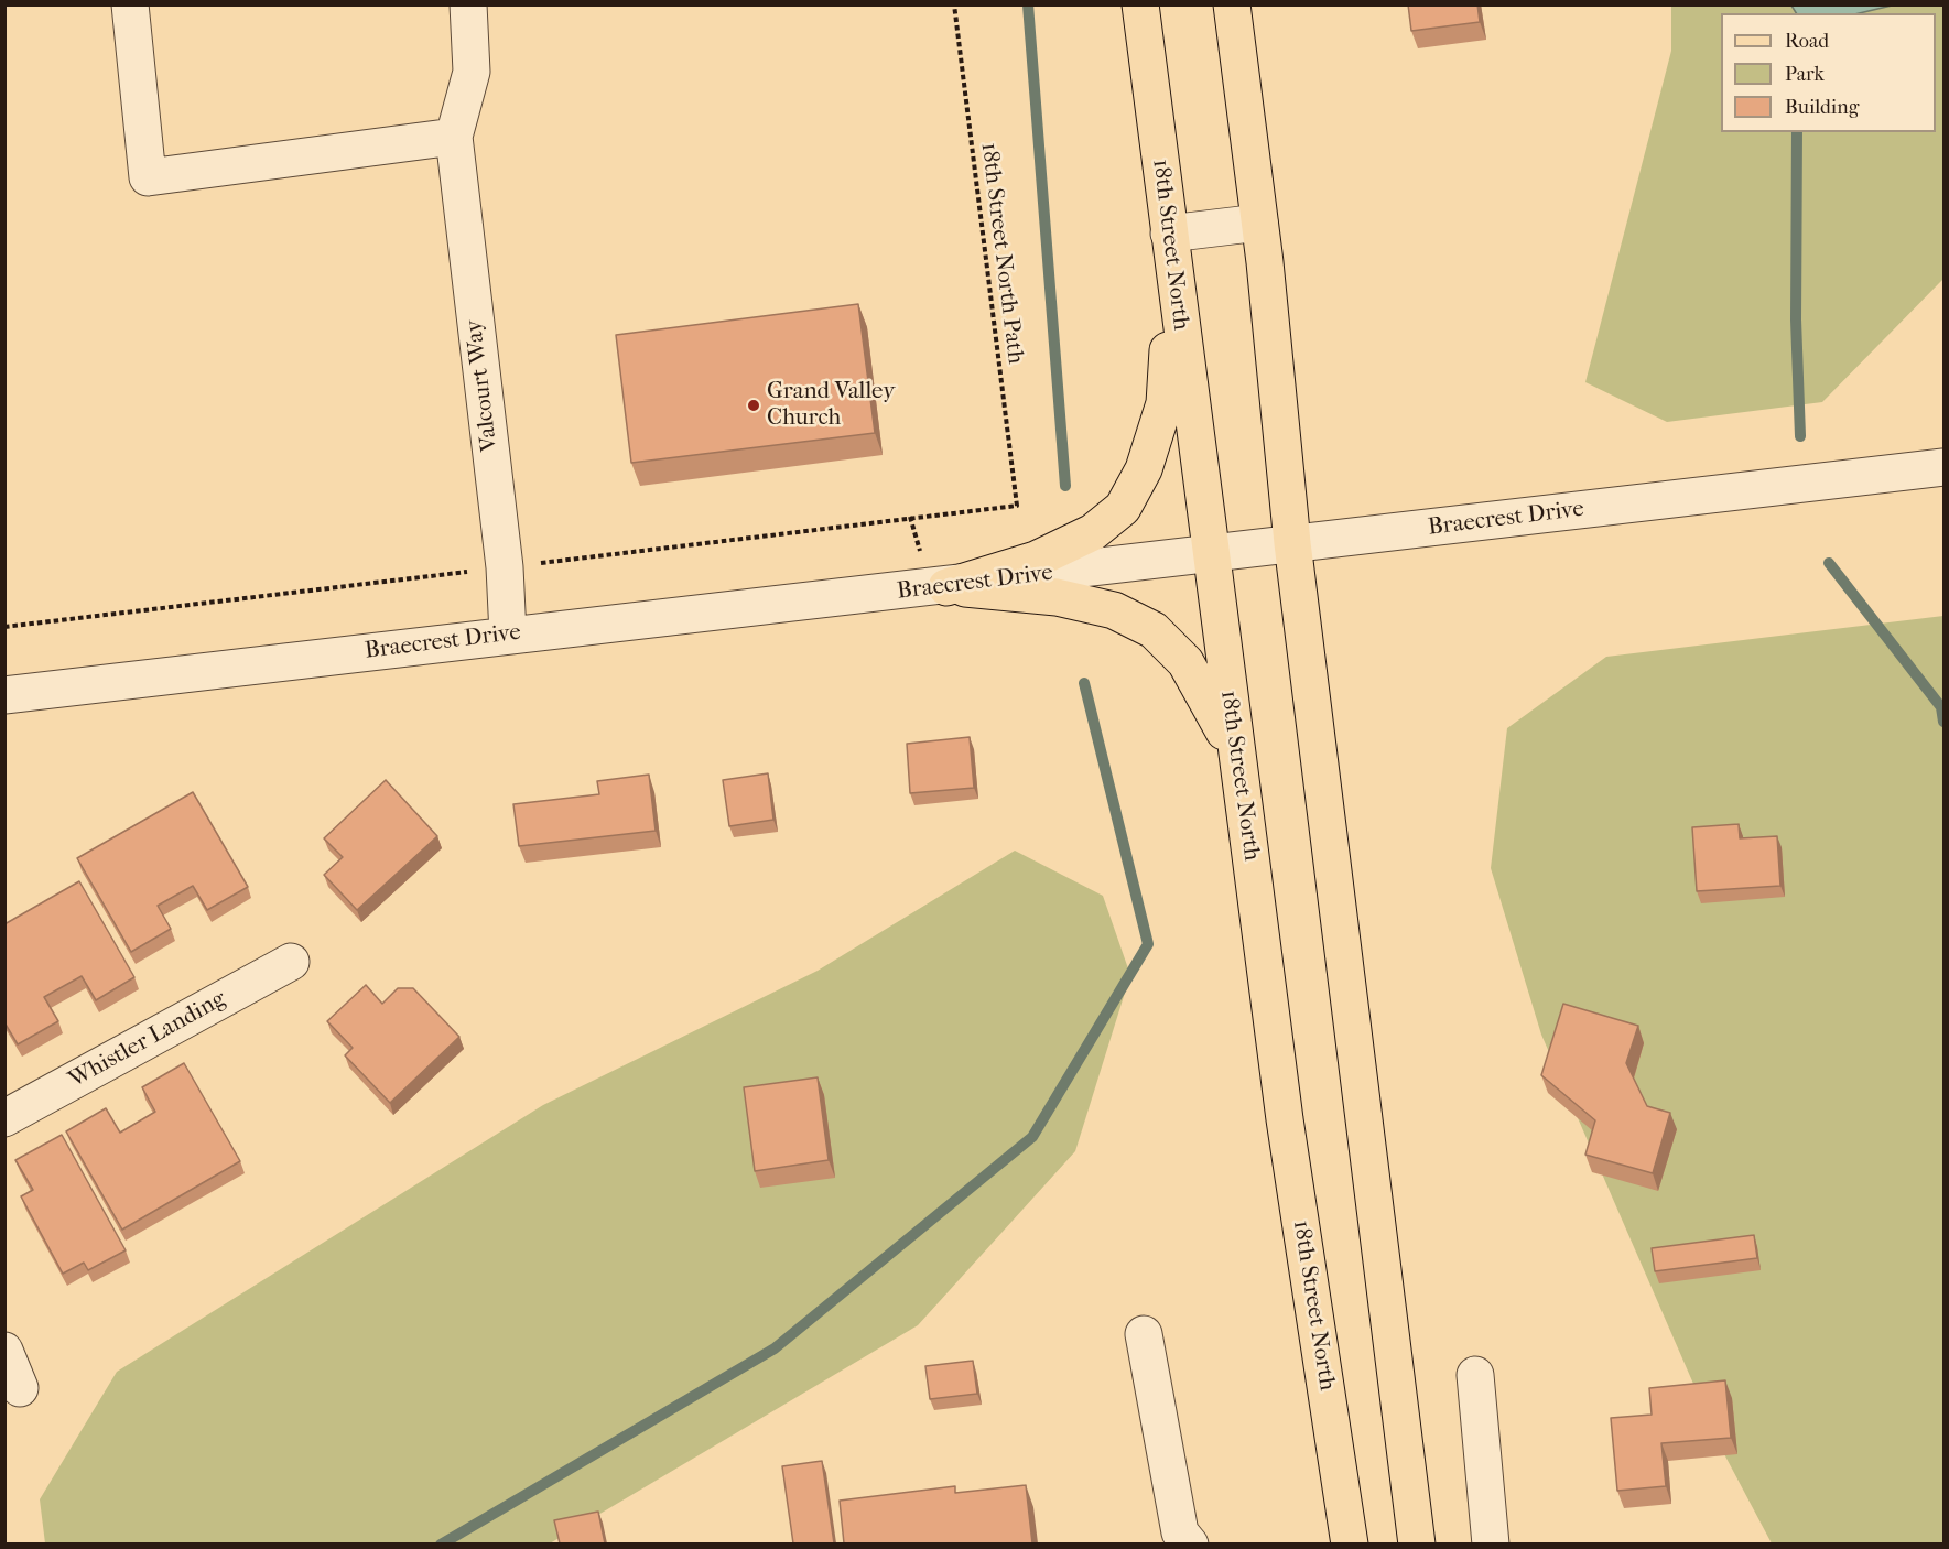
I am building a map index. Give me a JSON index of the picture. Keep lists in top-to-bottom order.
{
  "streets": {
    "main road": ["18th Street North"],
    "street": ["Valcourt Way", "Braecrest Drive", "Whistler Landing"],
    "path": ["18th Street North Path"]
  },
  "crossings": [
    ["18th Street North", "Braecrest Drive"],
    ["Valcourt Way", "Braecrest Drive"]
  ],
  "places": ["Grand Valley Church"],
  "legend": ["Road", "Park", "Building"]
}
